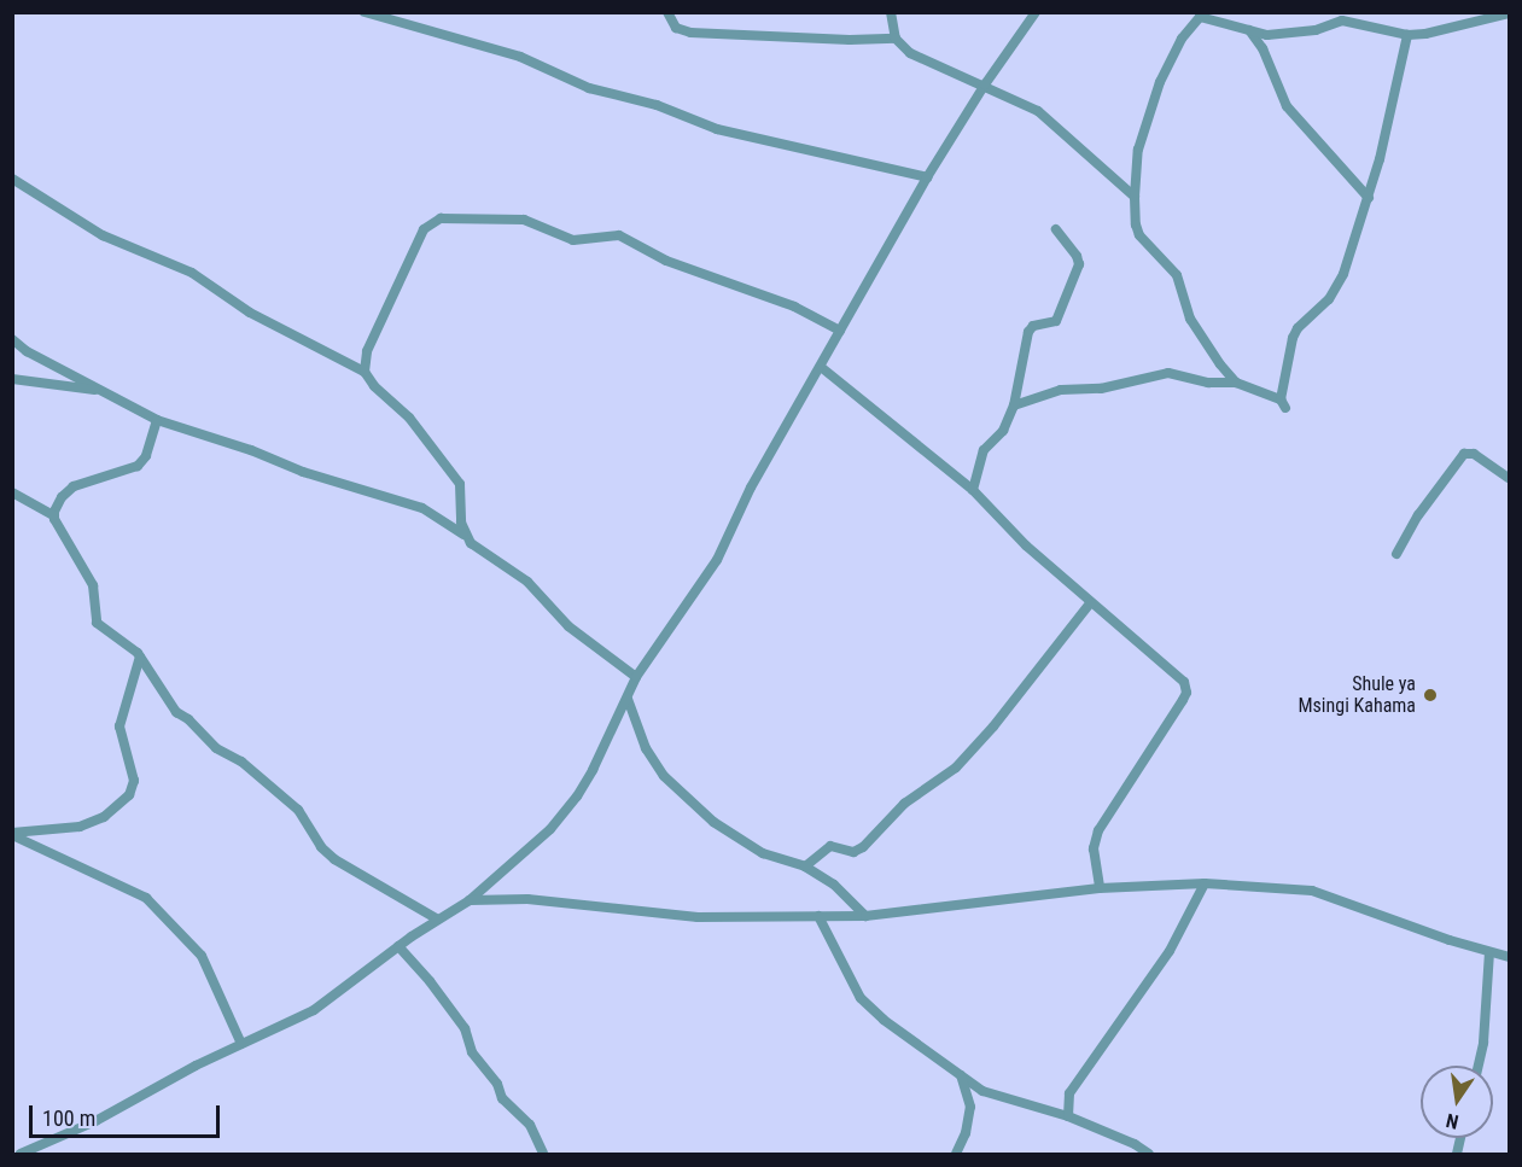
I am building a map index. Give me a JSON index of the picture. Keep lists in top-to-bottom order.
{
  "places": ["Shule ya Msingi Kahama"],
  "scale_bar": "100 m",
  "north": "bottom"
}
